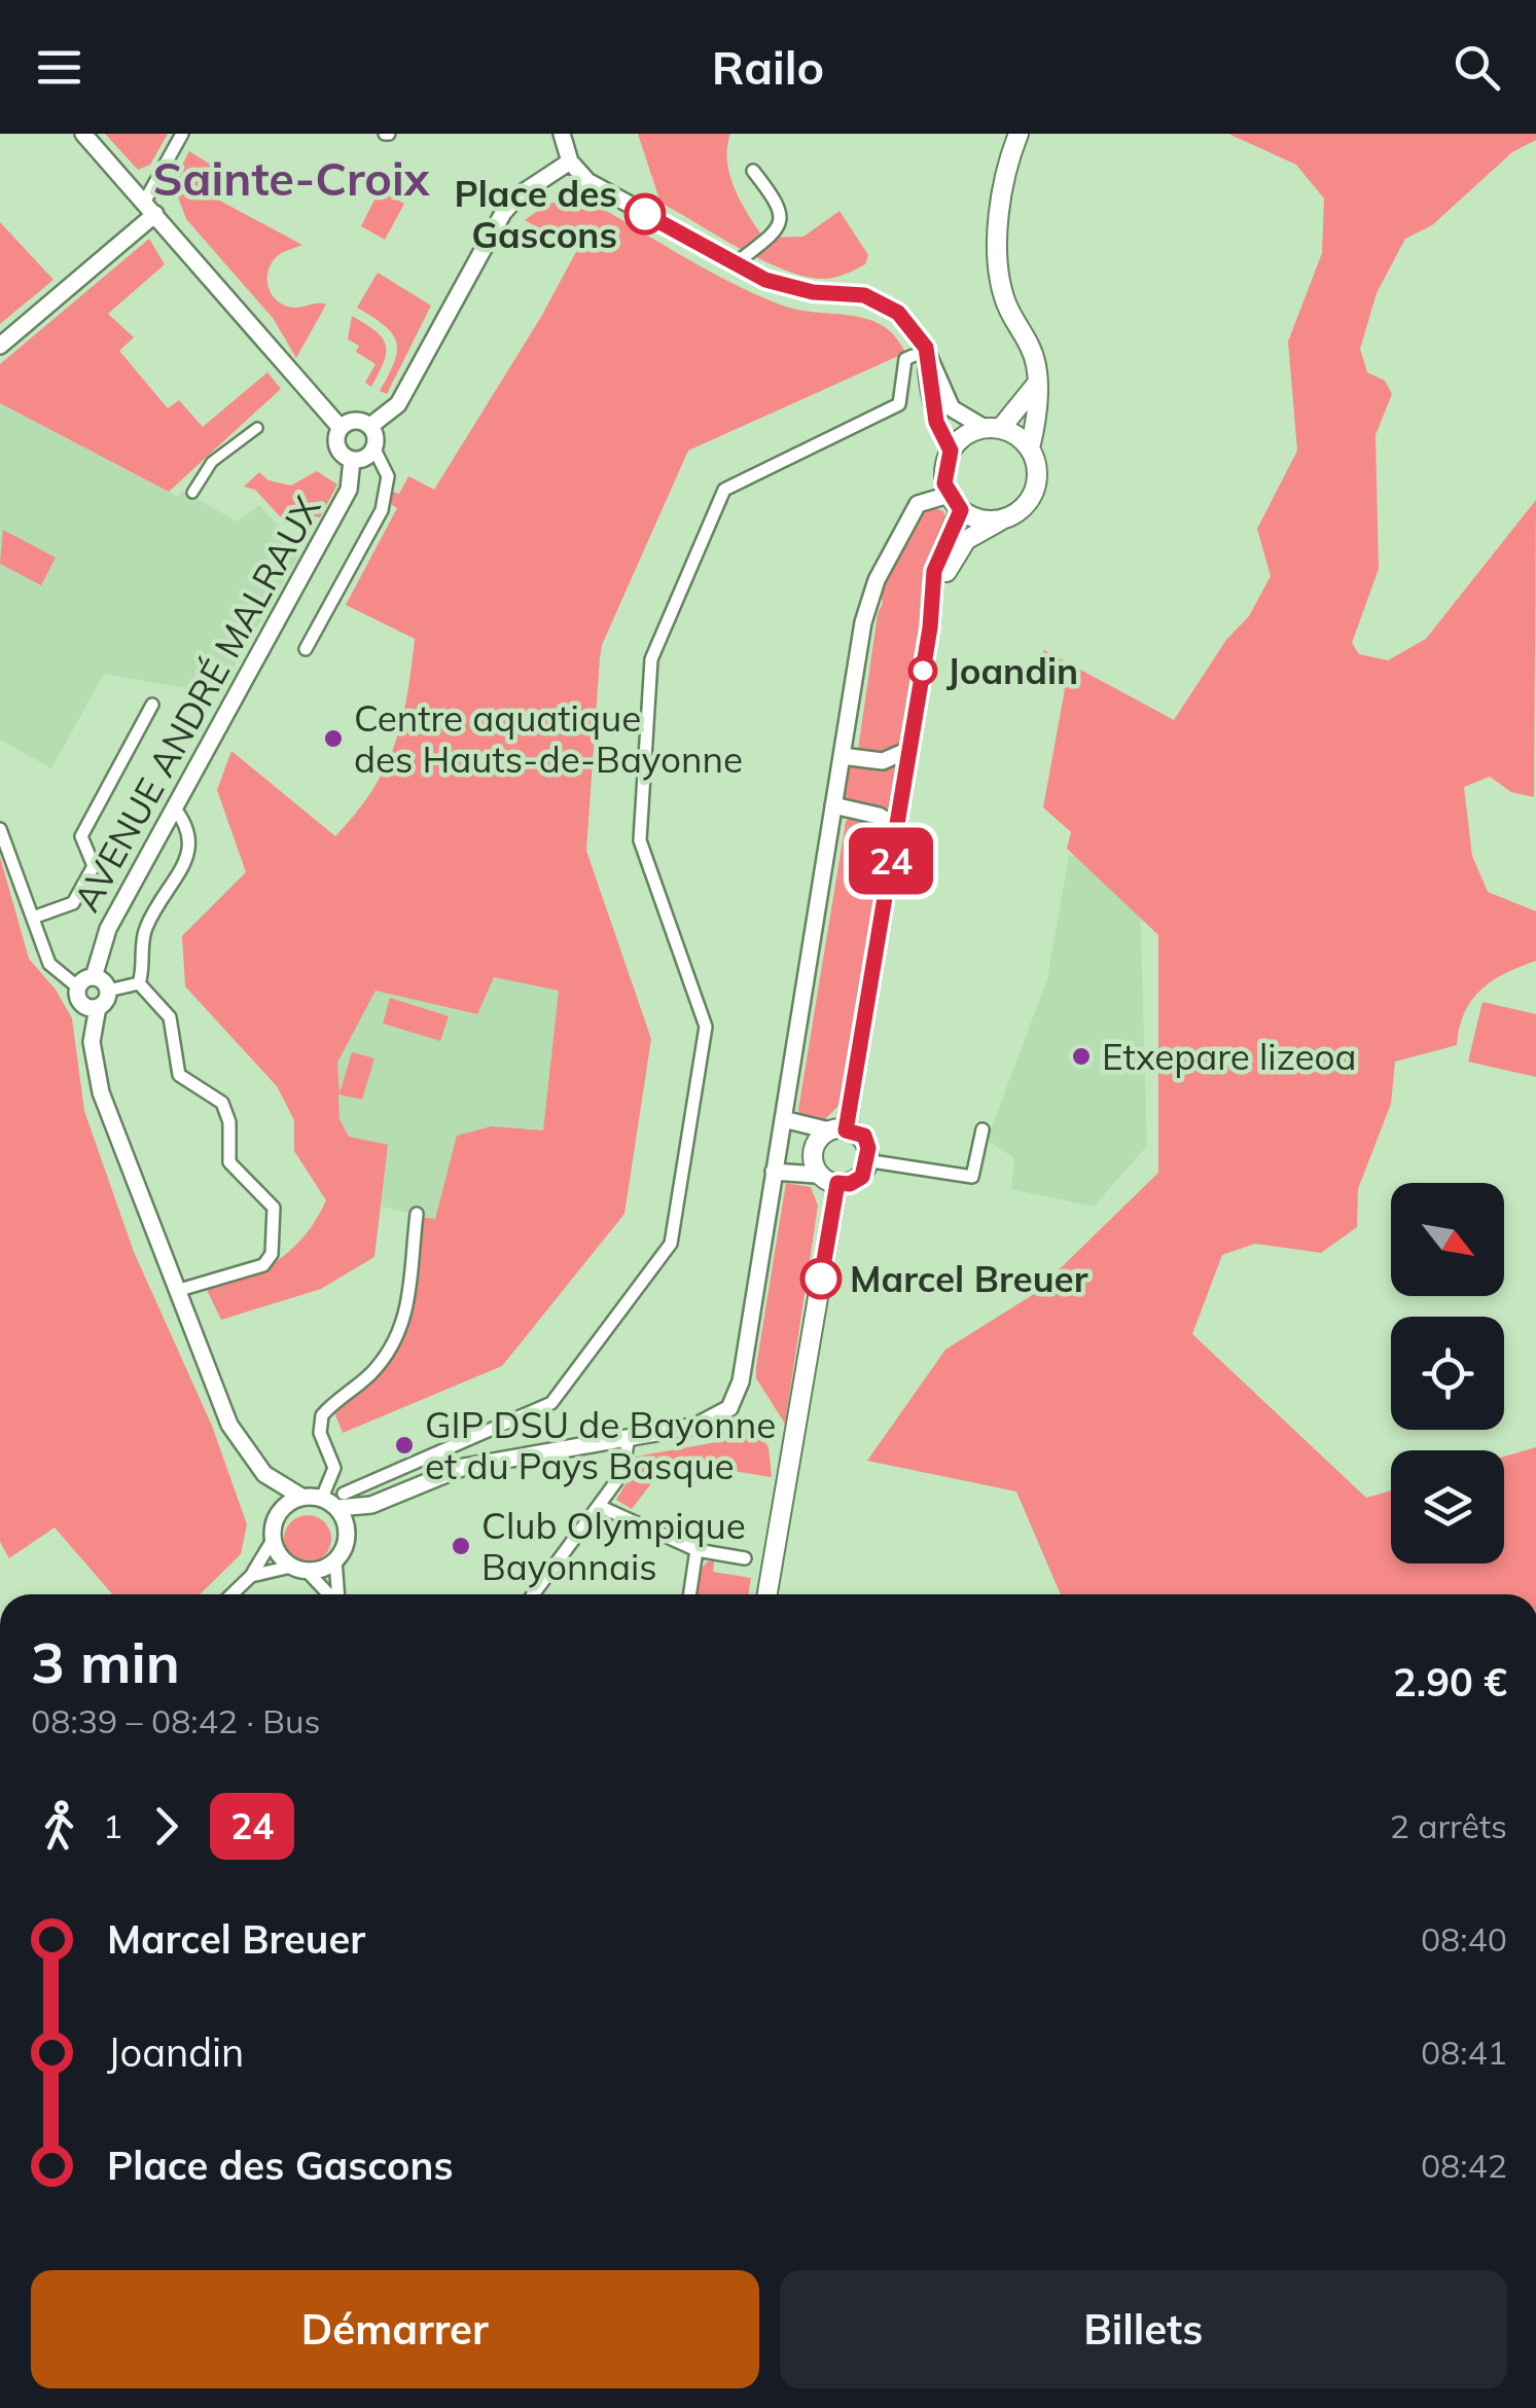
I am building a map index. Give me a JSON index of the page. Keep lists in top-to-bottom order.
{
  "streets": {
    "street": ["AVENUE ANDRÉ MALRAUX"]
  },
  "districts": ["Sainte-Croix"],
  "places": [
    "Place des Gascons",
    "Joandin",
    "Centre aquatique des Hauts-de-Bayonne",
    "Etxepare lizeoa",
    "Marcel Breuer",
    "GIP DSU de Bayonne et du Pays Basque",
    "Club Olympique Bayonnais"
  ],
  "lines": ["bus line 24"],
  "north": "bottom right",
  "page": {
    "header": "Railo",
    "on_map": "24",
    "heading": ["3 min", "08:39 – 08:42 · Bus", "2.90 €"],
    "legs": ["1", "24", "2 arrêts"],
    "list": [
      {
        "name": "Marcel Breuer",
        "value": "08:40"
      },
      {
        "name": "Joandin",
        "value": "08:41"
      },
      {
        "name": "Place des Gascons",
        "value": "08:42"
      }
    ],
    "buttons": ["Démarrer", "Billets"]
  }
}
